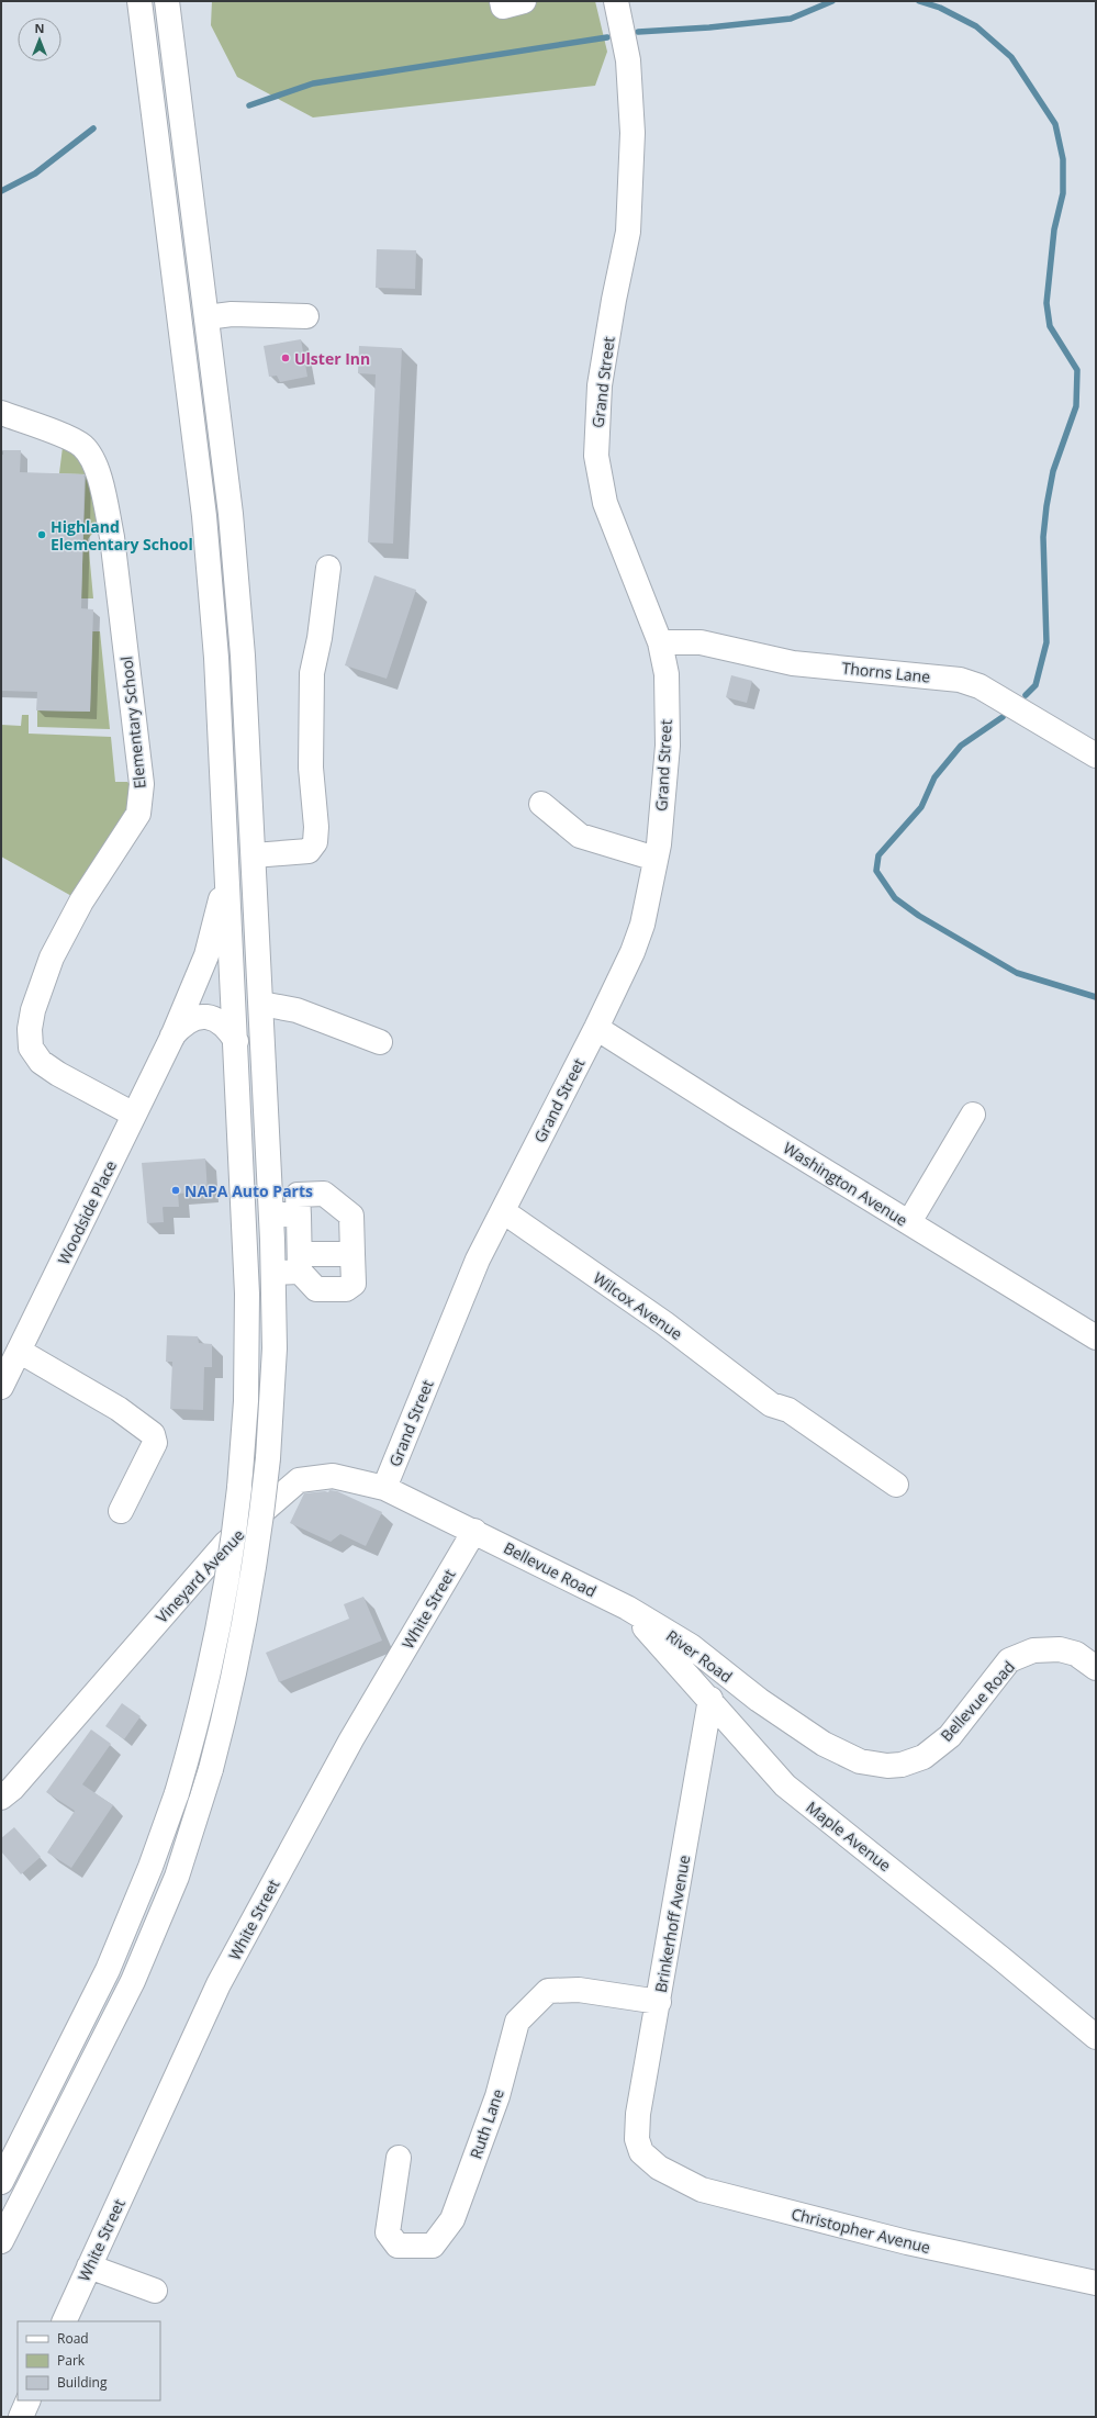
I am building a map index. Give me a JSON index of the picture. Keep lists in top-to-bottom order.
{
  "streets": {
    "main road": [
      "Grand Street",
      "Thorns Lane",
      "Elementary School",
      "Washington Avenue",
      "Woodside Place",
      "Wilcox Avenue",
      "Bellevue Road",
      "Vineyard Avenue",
      "White Street",
      "River Road",
      "Maple Avenue",
      "Brinkerhoff Avenue",
      "Ruth Lane",
      "Christopher Avenue"
    ]
  },
  "crossings": [
    ["Grand Street", "Thorns Lane"],
    ["Grand Street", "Washington Avenue"],
    ["Grand Street", "Wilcox Avenue"],
    ["Grand Street", "Vineyard Avenue"],
    ["Elementary School", "Woodside Place"],
    ["Bellevue Road", "Vineyard Avenue"],
    ["Bellevue Road", "White Street"],
    ["Bellevue Road", "River Road"],
    ["Bellevue Road", "Maple Avenue"],
    ["Vineyard Avenue", "White Street"],
    ["River Road", "Maple Avenue"],
    ["Maple Avenue", "Brinkerhoff Avenue"],
    ["Brinkerhoff Avenue", "Ruth Lane"],
    ["Brinkerhoff Avenue", "Christopher Avenue"]
  ],
  "places": ["Ulster Inn", "Highland Elementary School", "NAPA Auto Parts"],
  "legend": ["Road", "Park", "Building"],
  "north": "top"
}
